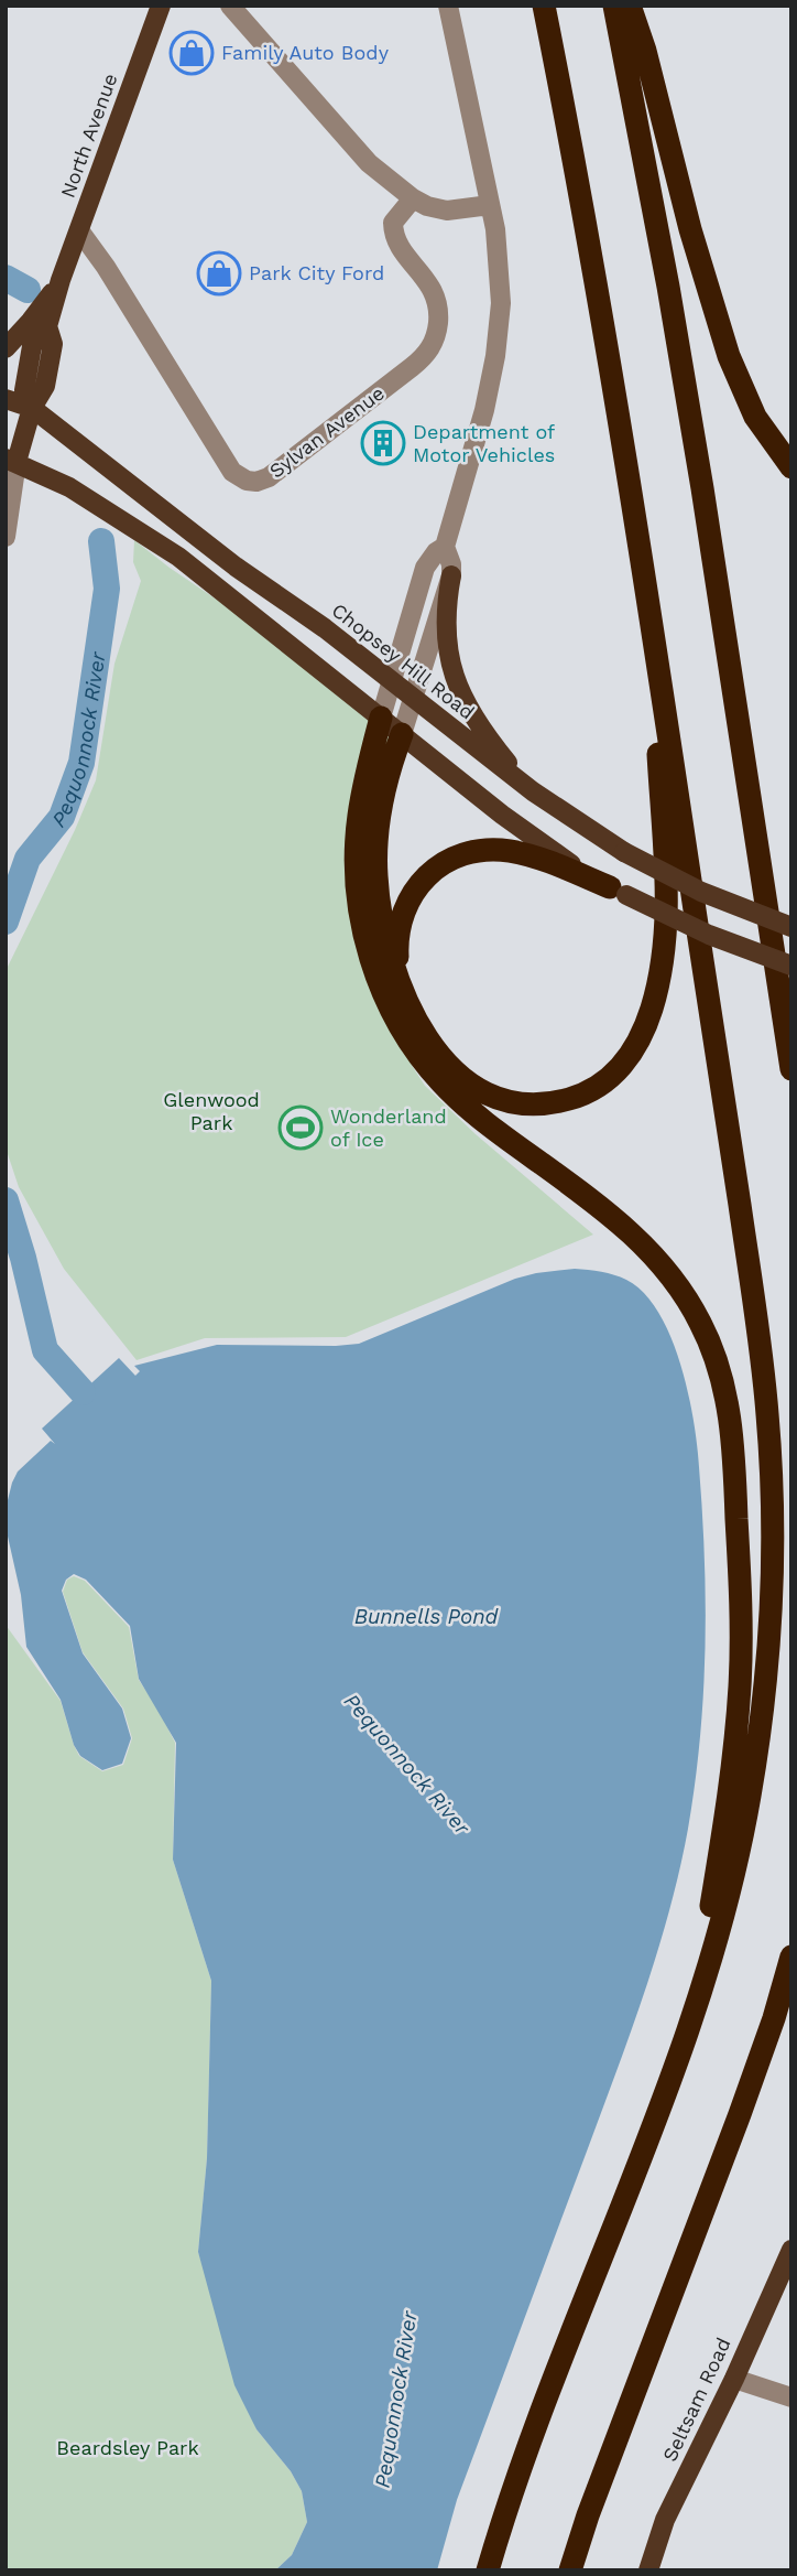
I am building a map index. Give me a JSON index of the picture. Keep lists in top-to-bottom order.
{
  "streets": {
    "main road": ["North Avenue", "Chopsey Hill Road", "Seltsam Road"],
    "street": ["Sylvan Avenue"]
  },
  "crossings": [
    ["North Avenue", "Sylvan Avenue"]
  ],
  "water": ["Pequonnock River", "Bunnells Pond"],
  "parks": ["Glenwood Park", "Beardsley Park"],
  "places": {
    "shop": ["Family Auto Body", "Park City Ford"],
    "building": ["Department of Motor Vehicles"],
    "sports": ["Wonderland of Ice"]
  }
}
